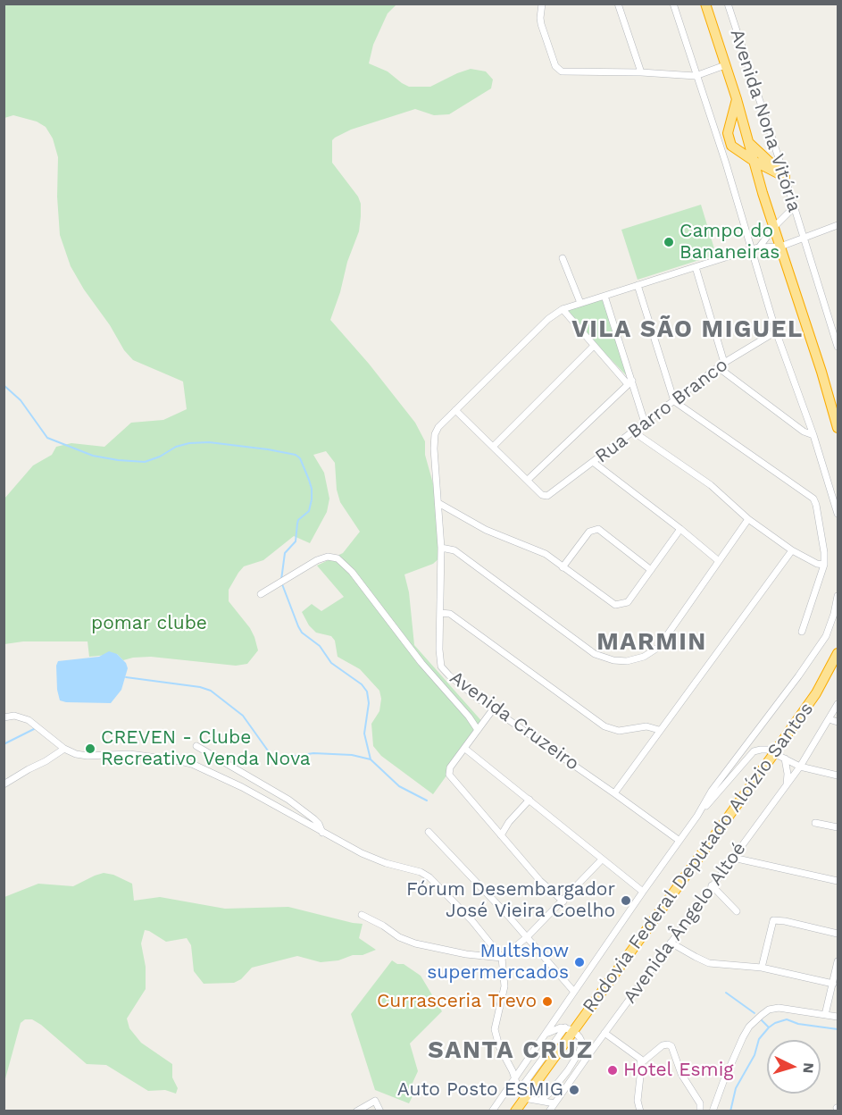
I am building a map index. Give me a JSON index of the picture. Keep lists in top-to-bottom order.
{
  "streets": {
    "highway": ["Rodovia Federal Deputado Aloízio Santos"],
    "street": [
      "Avenida Nona Vitória",
      "Rua Barro Branco",
      "Avenida Cruzeiro",
      "Avenida Ângelo Altoé"
    ]
  },
  "districts": ["VILA SÃO MIGUEL", "MARMIN", "SANTA CRUZ"],
  "parks": ["pomar clube"],
  "places": [
    "Campo do Bananeiras",
    "CREVEN - Clube Recreativo Venda Nova",
    "Fórum Desembargador José Vieira Coelho",
    "Multshow supermercados",
    "Currasceria Trevo",
    "Hotel Esmig",
    "Auto Posto ESMIG"
  ],
  "north": "right"
}
